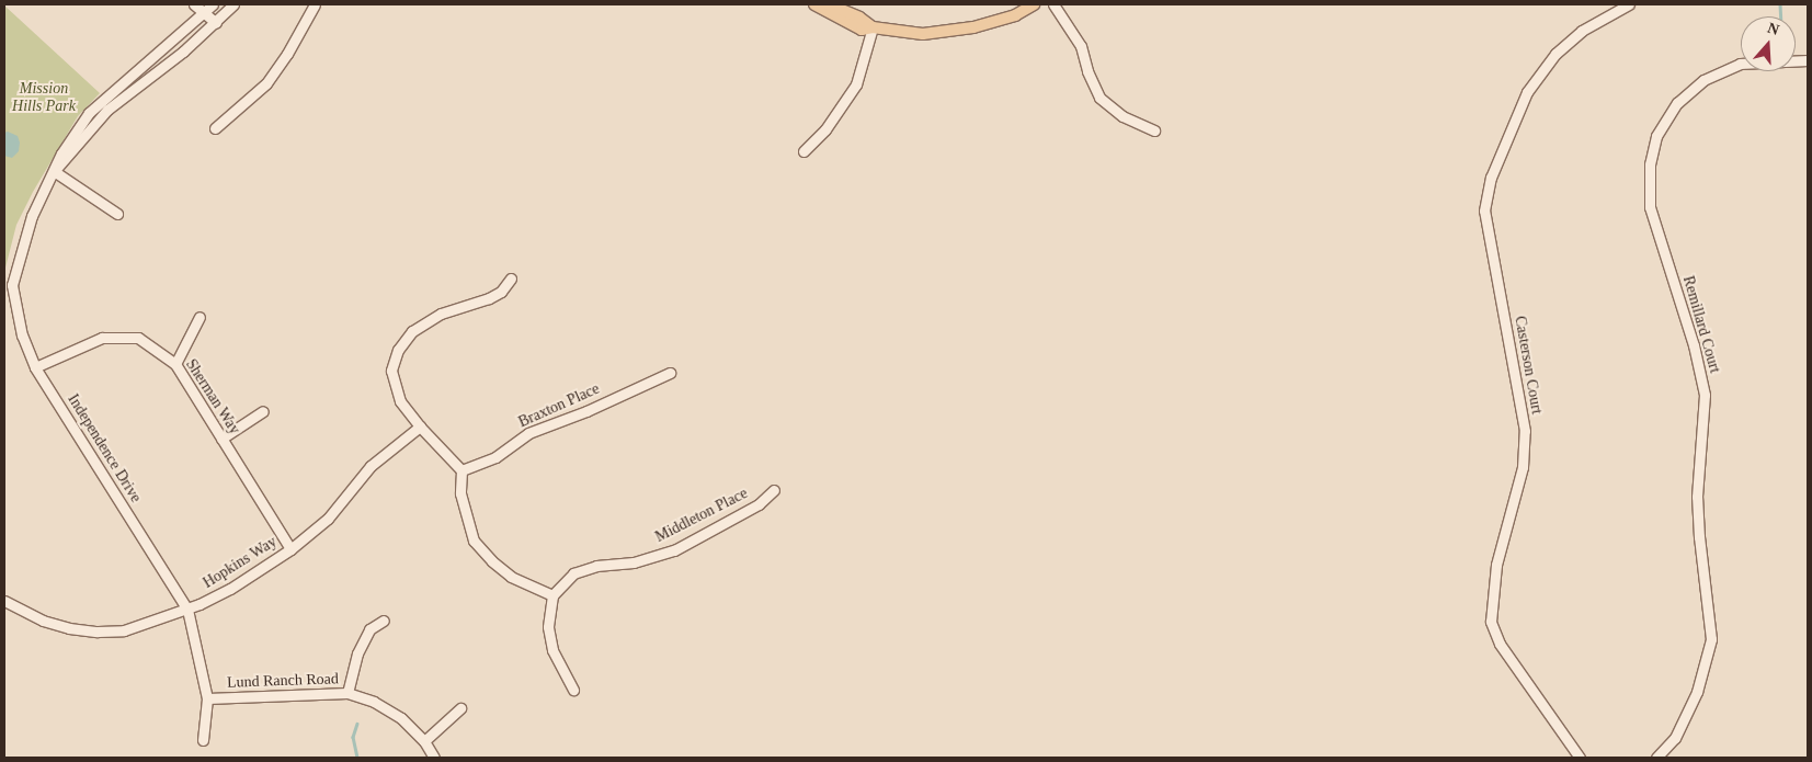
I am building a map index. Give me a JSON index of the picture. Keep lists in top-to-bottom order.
{
  "streets": {
    "street": [
      "Remillard Court",
      "Casterson Court",
      "Sherman Way",
      "Braxton Place",
      "Independence Drive",
      "Middleton Place",
      "Hopkins Way",
      "Lund Ranch Road"
    ]
  },
  "crossings": [
    ["Sherman Way", "Independence Drive"],
    ["Sherman Way", "Hopkins Way"],
    ["Independence Drive", "Hopkins Way"],
    ["Independence Drive", "Lund Ranch Road"]
  ],
  "parks": ["Mission Hills Park"],
  "north": "top"
}
